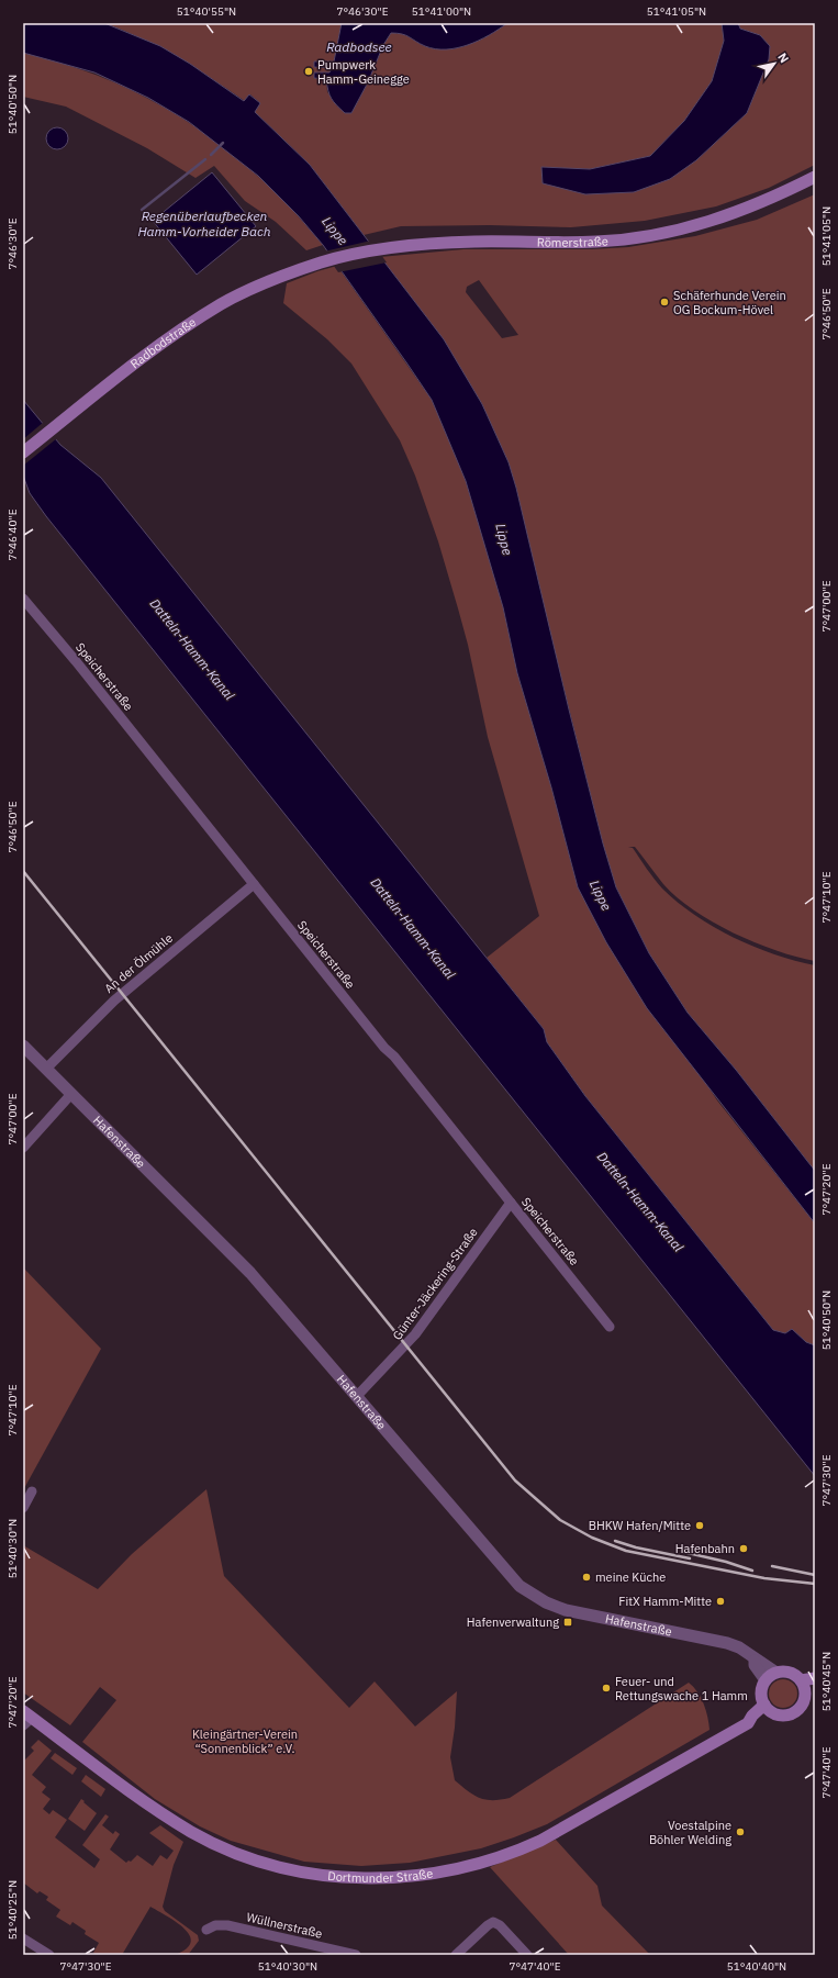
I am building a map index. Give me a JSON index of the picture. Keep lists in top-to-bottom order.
{
  "streets": {
    "main road": ["Römerstraße", "Radbodstraße", "Dortmunder Straße"],
    "street": [
      "Speicherstraße",
      "An der Ölmühle",
      "Hafenstraße",
      "Günter-Jäckering-Straße",
      "Wüllnerstraße"
    ]
  },
  "crossings": [
    ["Römerstraße", "Radbodstraße"],
    ["Speicherstraße", "An der Ölmühle"],
    ["Speicherstraße", "Günter-Jäckering-Straße"],
    ["An der Ölmühle", "Hafenstraße"],
    ["Hafenstraße", "Günter-Jäckering-Straße"],
    ["Hafenstraße", "Dortmunder Straße"]
  ],
  "water": [
    "Radbodsee",
    "Regenüberlaufbecken Hamm-Vorheider Bach",
    "Lippe",
    "Datteln-Hamm-Kanal"
  ],
  "parks": ["Kleingärtner-Verein “Sonnenblick” e.V."],
  "places": {
    "other": [
      "Pumpwerk Hamm-Geinegge",
      "Schäferhunde Verein OG Bockum-Hövel",
      "BHKW Hafen/Mitte",
      "Hafenbahn",
      "meine Küche",
      "FitX Hamm-Mitte",
      "Feuer- und Rettungswache 1 Hamm",
      "Voestalpine Böhler Welding"
    ],
    "transit": ["Hafenverwaltung"]
  },
  "north": "top right",
  "coordinates": [
    "51°40'55\"N",
    "7°46'30\"E",
    "51°41'00\"N",
    "51°41'05\"N",
    "51°40'50\"N",
    "7°46'50\"E",
    "7°46'40\"E",
    "7°47'00\"E",
    "7°47'10\"E",
    "7°47'20\"E",
    "7°47'30\"E",
    "51°40'30\"N",
    "51°40'45\"N",
    "7°47'40\"E",
    "51°40'25\"N",
    "51°40'40\"N"
  ]
}
